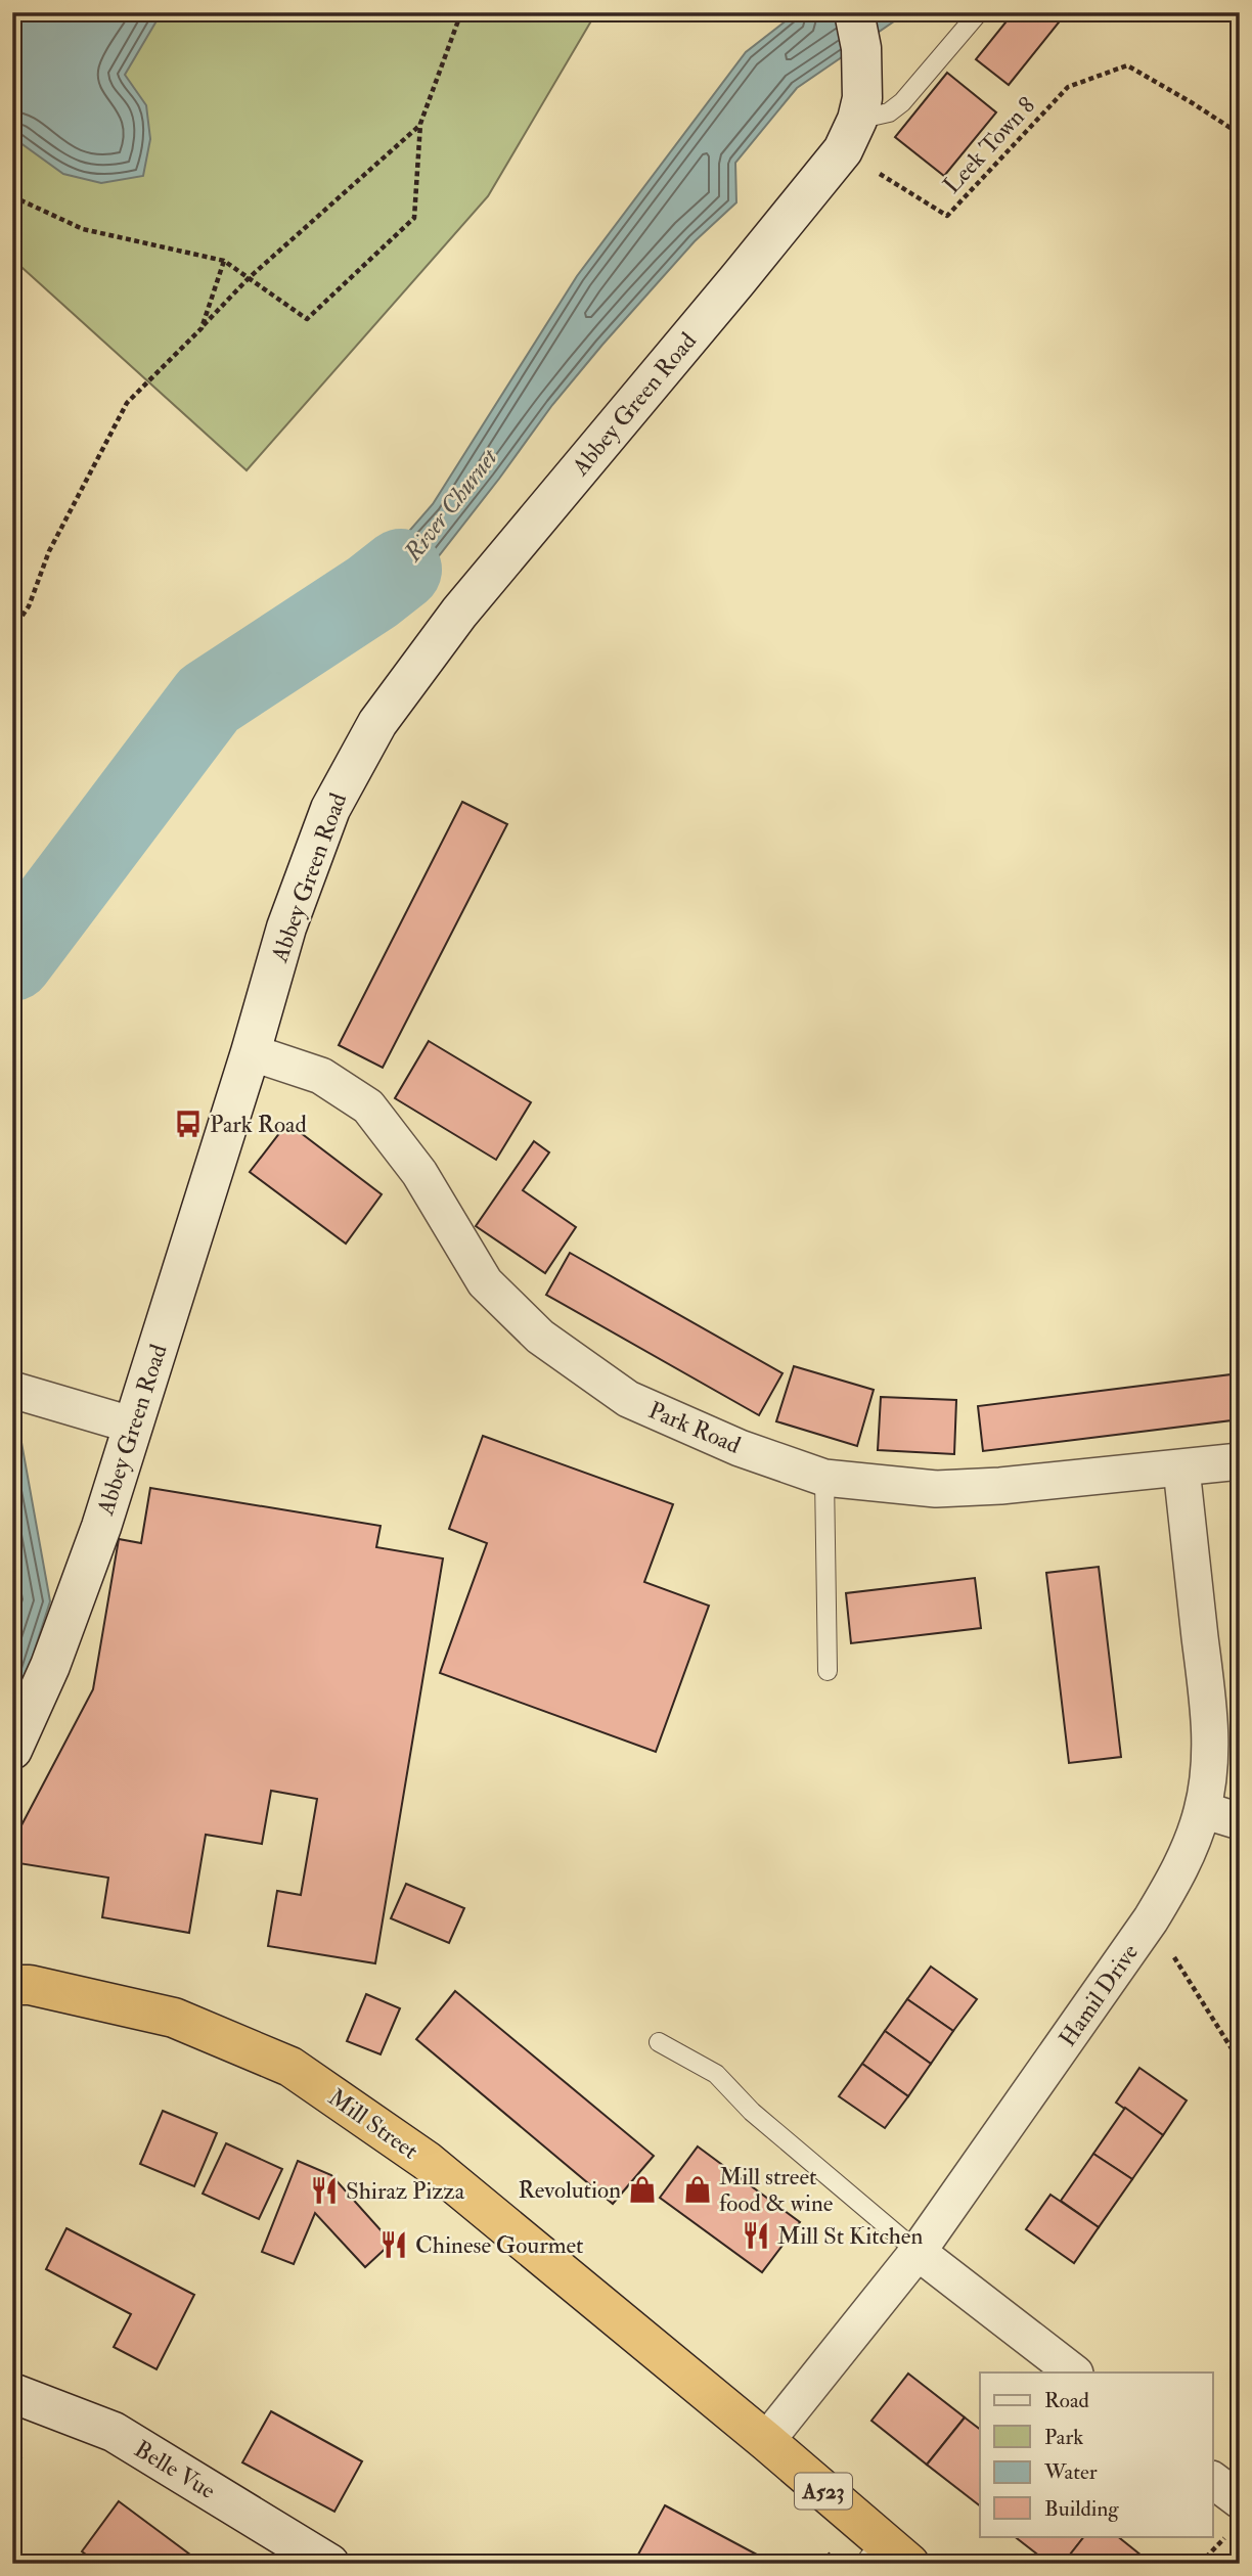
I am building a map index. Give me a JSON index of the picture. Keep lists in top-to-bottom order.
{
  "streets": {
    "highway": ["Mill Street", "A523"],
    "street": [
      "Abbey Green Road",
      "Park Road",
      "Hamil Drive",
      "Belle Vue"
    ],
    "path": ["Leek Town 8"]
  },
  "crossings": [
    ["Leek Town 8", "Abbey Green Road"],
    ["Abbey Green Road", "Park Road"],
    ["Park Road", "Hamil Drive"],
    ["Hamil Drive", "Mill Street"]
  ],
  "water": ["River Churnet"],
  "places": {
    "bus stop": ["Park Road"],
    "shop": ["Revolution", "Mill street food & wine"],
    "restaurant": ["Shiraz Pizza", "Mill St Kitchen", "Chinese Gourmet"]
  },
  "legend": [
    "Road",
    "Park",
    "Water",
    "Building"
  ]
}
